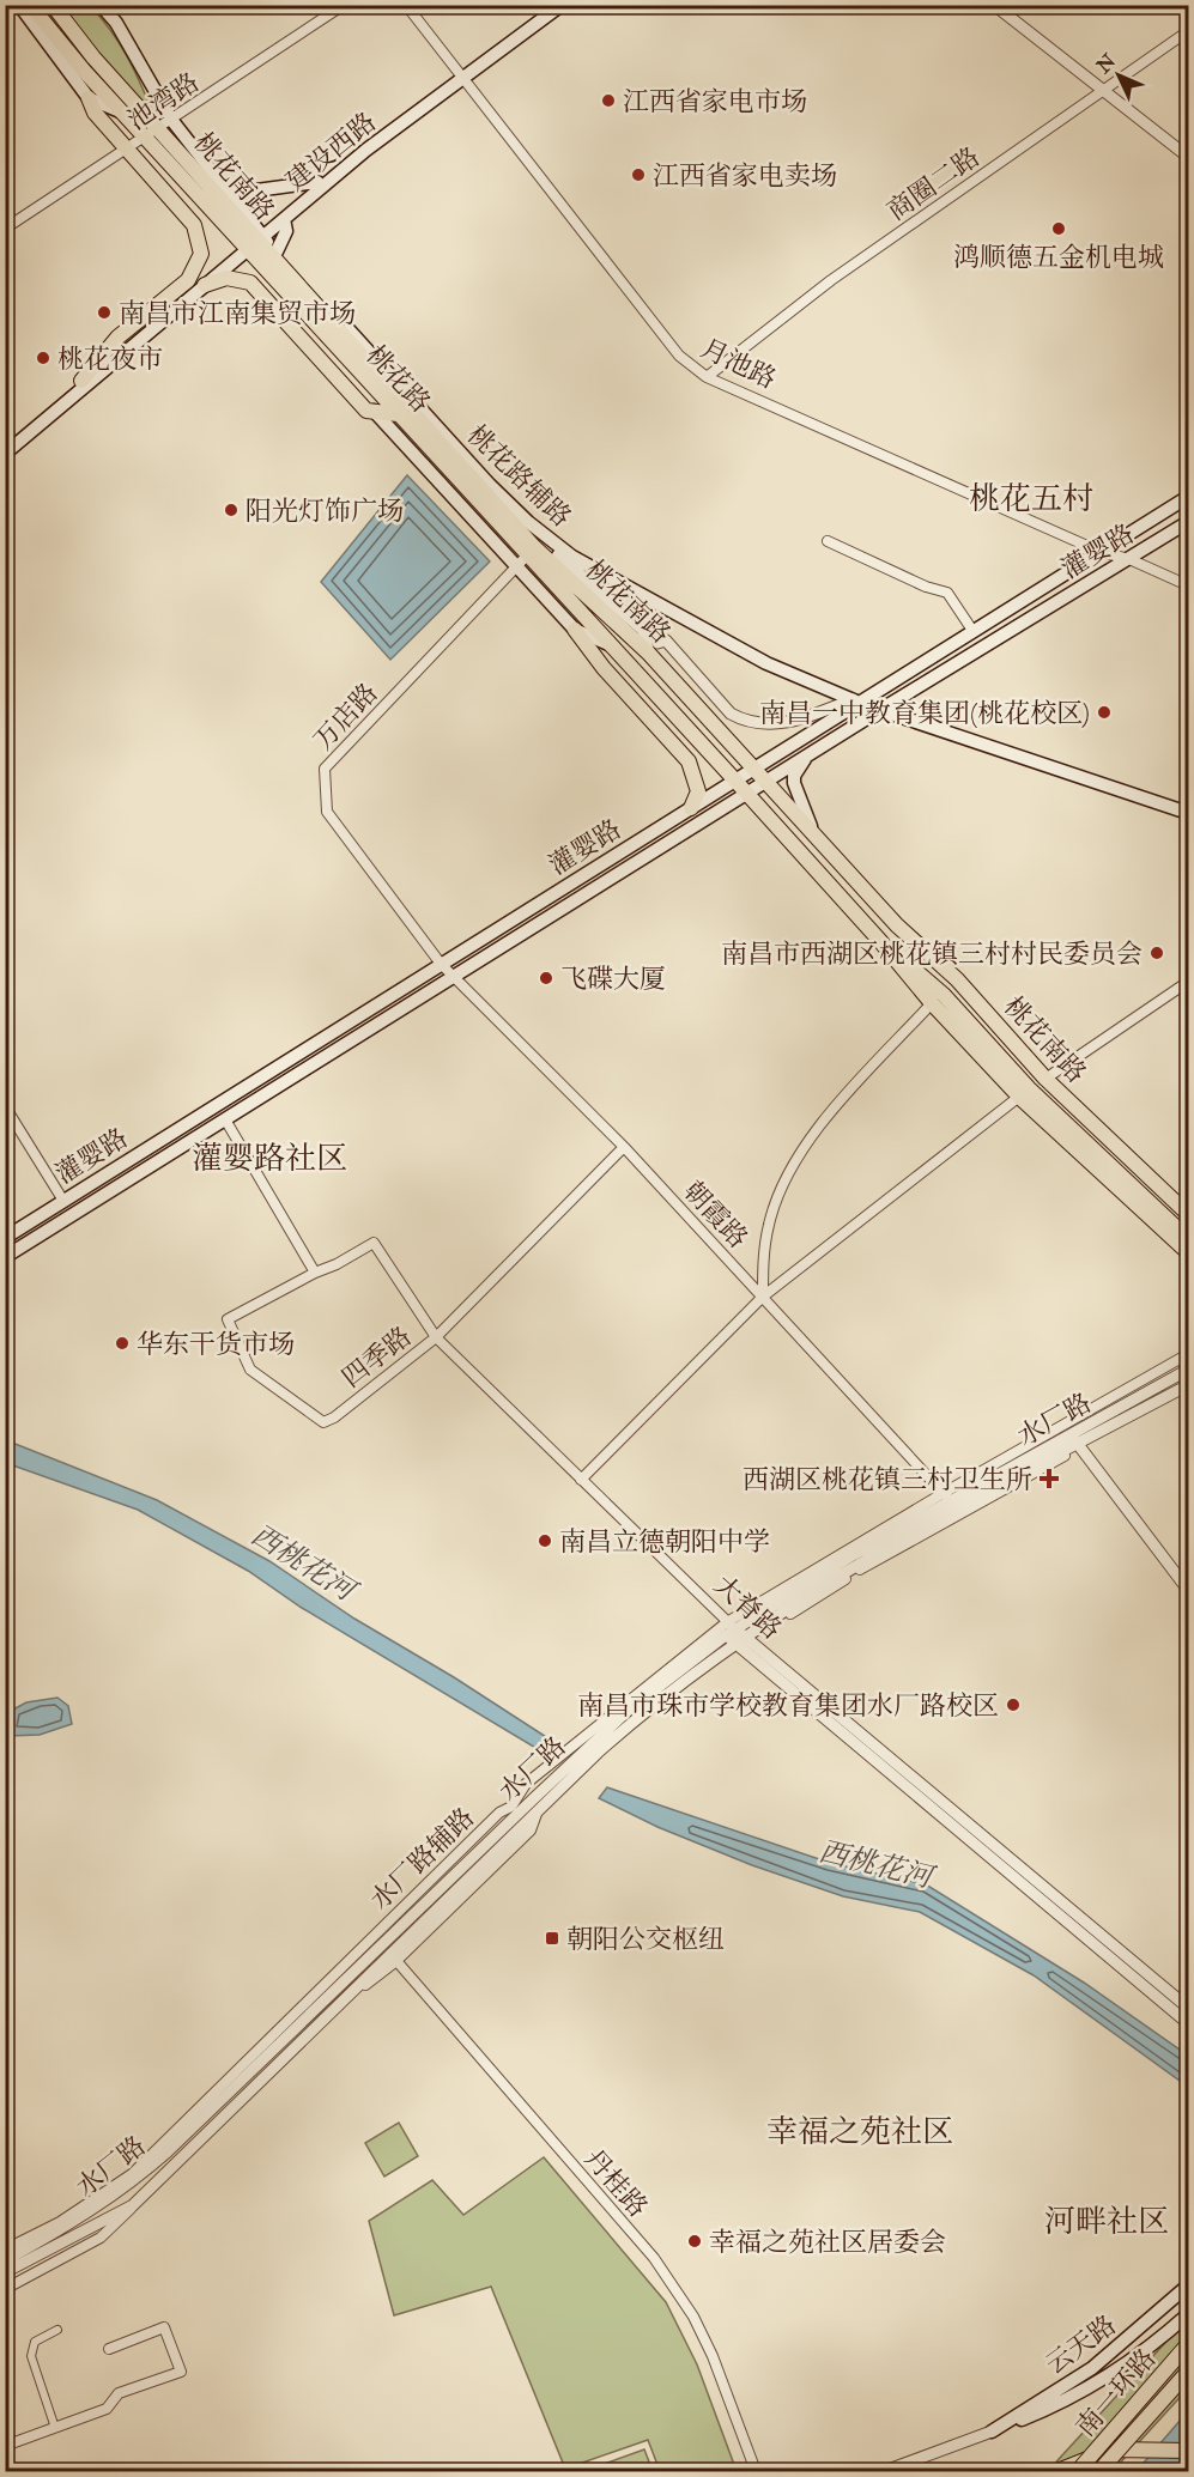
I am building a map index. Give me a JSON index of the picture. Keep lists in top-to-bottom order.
{
  "streets": {
    "main road": [
      "建设西路",
      "桃花南路",
      "桃花路",
      "桃花路辅路",
      "灌婴路",
      "云天路",
      "南一环路"
    ],
    "street": [
      "池湾路",
      "商圈二路",
      "月池路",
      "万店路",
      "朝霞路",
      "四季路",
      "水厂路",
      "大脊路",
      "水厂路辅路",
      "丹桂路"
    ]
  },
  "crossings": [
    ["池湾路", "桃花南路"],
    ["池湾路", "桃花路辅路"],
    ["建设西路", "桃花南路"],
    ["建设西路", "月池路"],
    ["建设西路", "桃花路辅路"],
    ["桃花南路", "桃花路"],
    ["桃花南路", "桃花路辅路"],
    ["桃花南路", "灌婴路"],
    ["商圈二路", "月池路"],
    ["月池路", "灌婴路"],
    ["桃花路", "灌婴路"],
    ["桃花路", "万店路"],
    ["桃花路辅路", "灌婴路"],
    ["灌婴路", "万店路"],
    ["灌婴路", "朝霞路"],
    ["万店路", "朝霞路"],
    ["朝霞路", "四季路"],
    ["朝霞路", "水厂路"],
    ["四季路", "大脊路"],
    ["水厂路", "大脊路"],
    ["水厂路", "水厂路辅路"],
    ["水厂路", "丹桂路"],
    ["大脊路", "水厂路辅路"]
  ],
  "districts": [
    "桃花五村",
    "灌婴路社区",
    "幸福之苑社区",
    "河畔社区"
  ],
  "water": ["西桃花河"],
  "places": {
    "other": [
      "江西省家电市场",
      "江西省家电卖场",
      "鸿顺德五金机电城",
      "南昌市江南集贸市场",
      "桃花夜市",
      "阳光灯饰广场",
      "南昌一中教育集团(桃花校区)",
      "南昌市西湖区桃花镇三村村民委员会",
      "飞碟大厦",
      "华东干货市场",
      "南昌立德朝阳中学",
      "南昌市珠市学校教育集团水厂路校区",
      "幸福之苑社区居委会"
    ],
    "health": ["西湖区桃花镇三村卫生所"],
    "transit": ["朝阳公交枢纽"]
  },
  "north": "top left"
}
